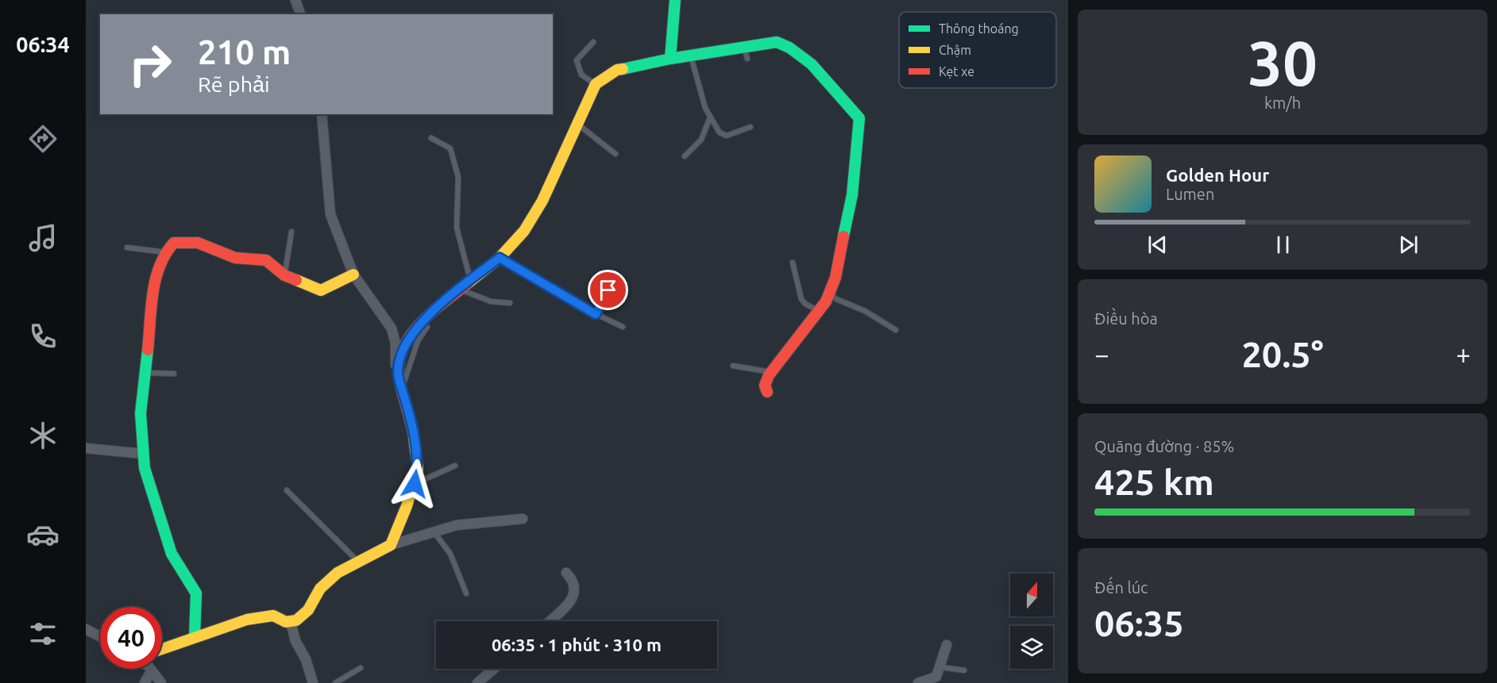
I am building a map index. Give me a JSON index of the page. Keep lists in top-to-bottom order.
{
  "legend": ["Thông thoáng", "Chậm", "Kẹt xe"],
  "north": "top",
  "page": {
    "tabs": "06:34",
    "tile": [
      ["30", "km/h"],
      "Điều hòa",
      ["Quãng đường · 85%", "425 km"],
      ["Đến lúc", "06:35"]
    ],
    "turn": ["210 m", "Rẽ phải"],
    "song": ["Golden Hour", "Lumen"],
    "heat": ["−", "20.5°", "+"],
    "limit": "40",
    "trip": "06:35 · 1 phút · 310 m"
  }
}
